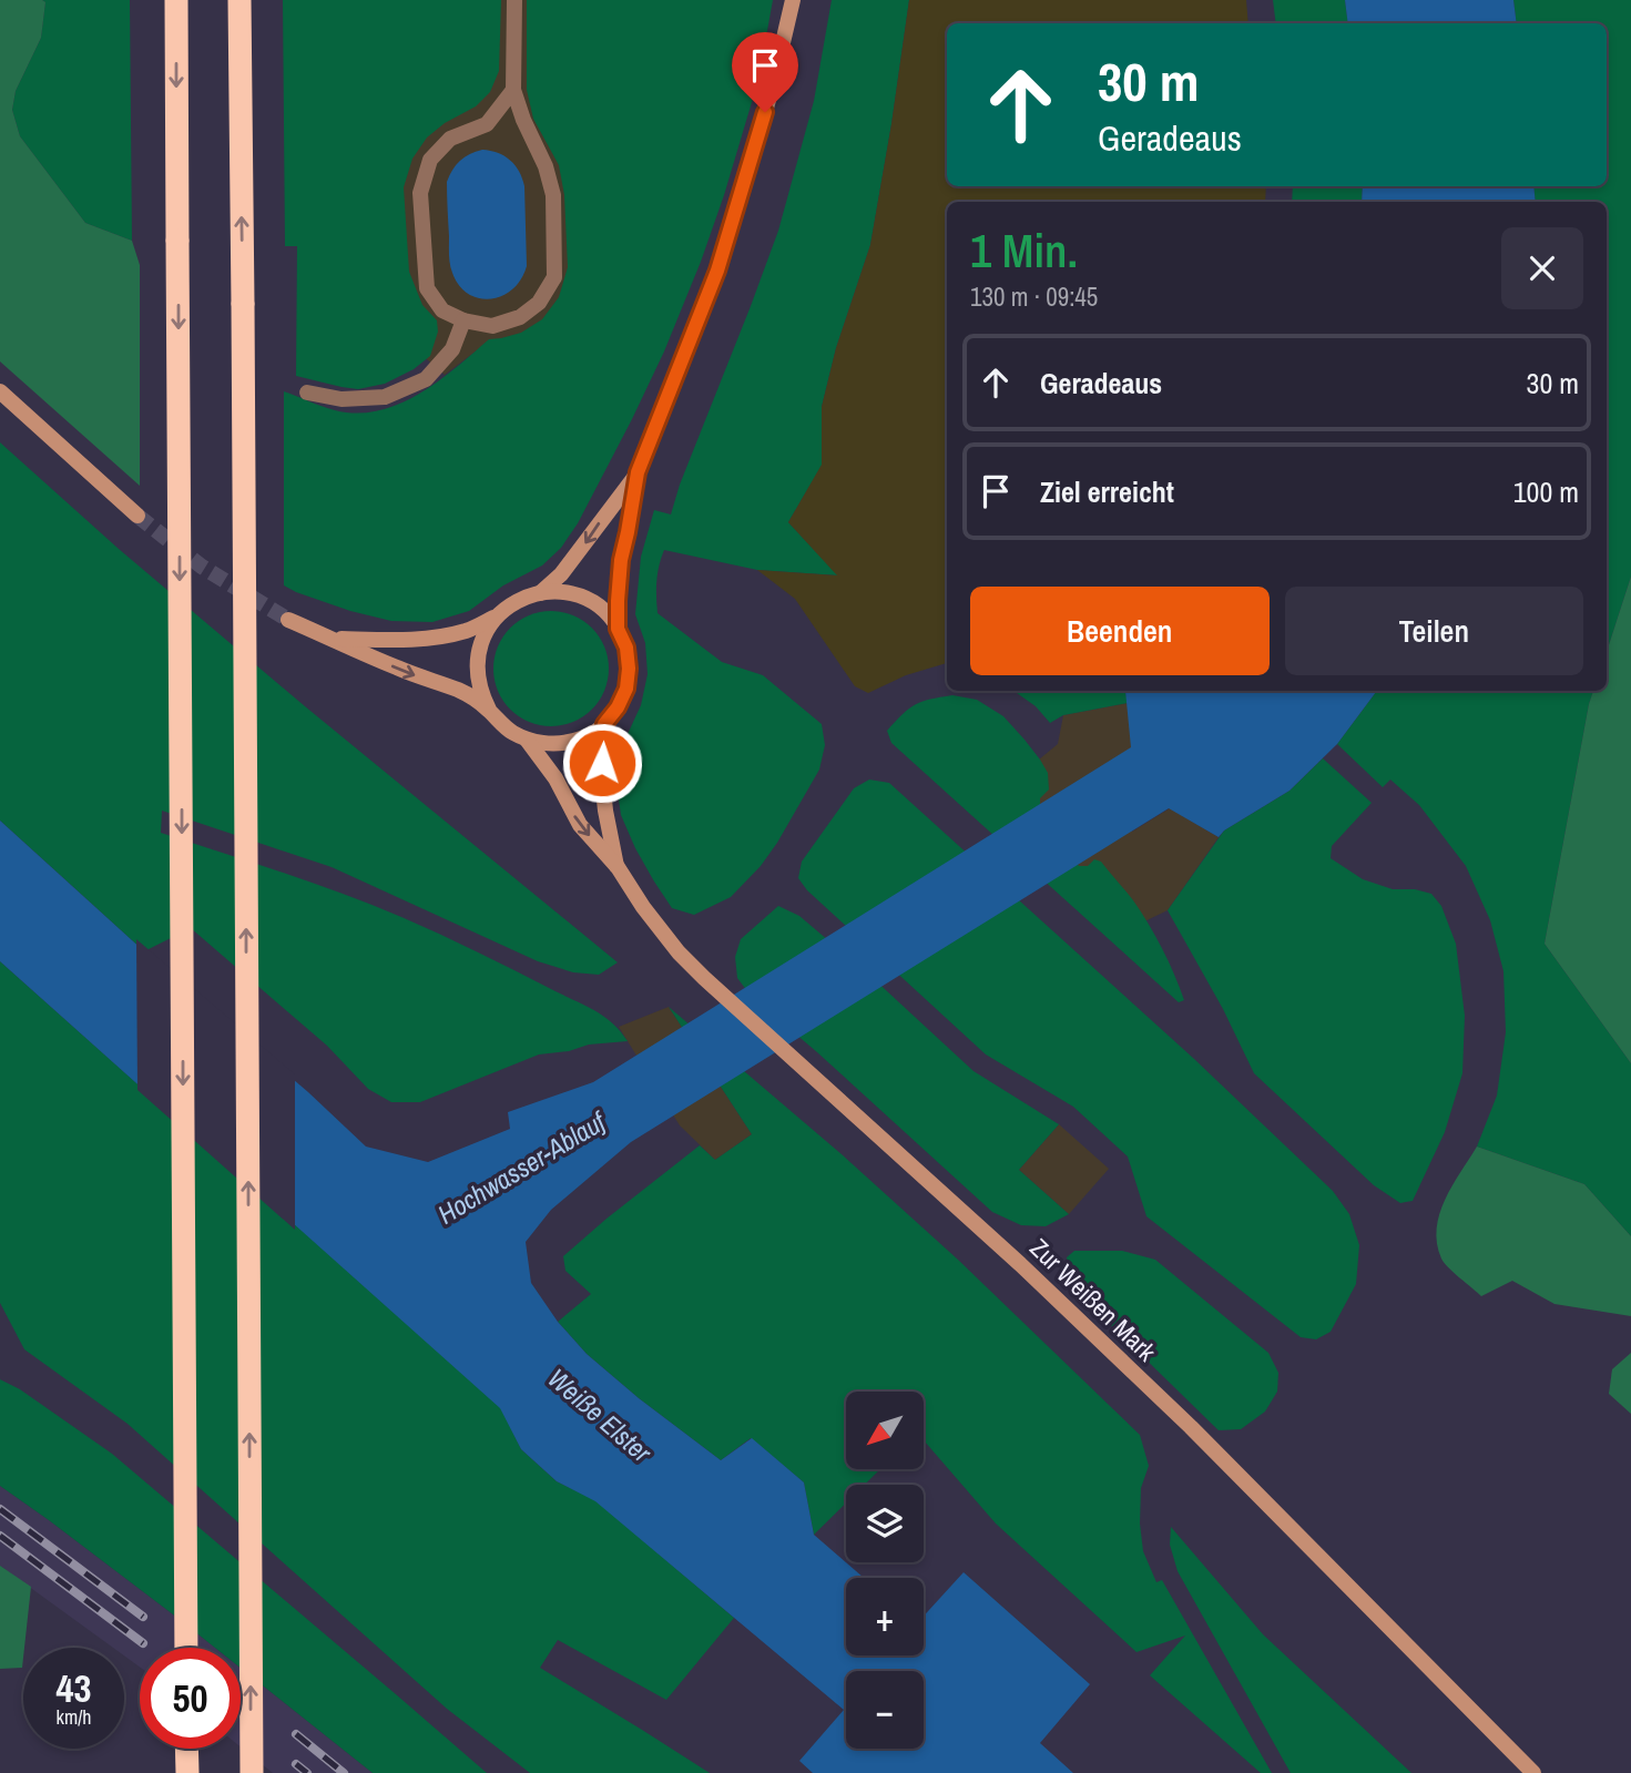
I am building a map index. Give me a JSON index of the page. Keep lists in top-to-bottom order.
{
  "streets": {
    "main road": ["Zur Weißen Mark"]
  },
  "water": ["Hochwasser-Ablauf", "Weiße Elster"],
  "north": "bottom left",
  "page": {
    "turn": ["30 m", "Geradeaus"],
    "heading": ["1 Min.", "130 m · 09:45"],
    "list": [
      {
        "name": "Geradeaus",
        "value": "30 m"
      },
      {
        "name": "Ziel erreicht",
        "value": "100 m"
      }
    ],
    "buttons": ["Beenden", "Teilen"],
    "map_buttons": ["+", "−"],
    "speed": "43 km/h",
    "limit": "50"
  }
}
